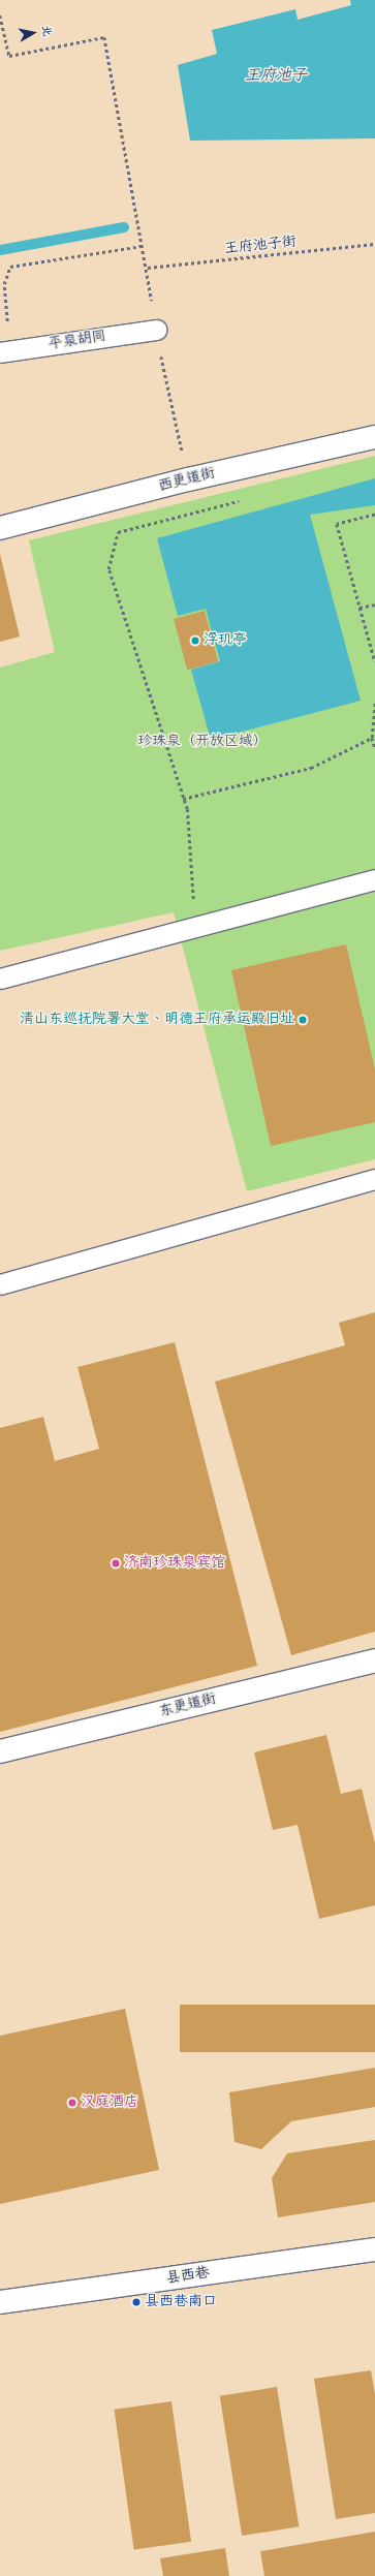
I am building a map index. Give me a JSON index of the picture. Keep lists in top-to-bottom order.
{
  "streets": {
    "street": ["西更道街", "东更道街", "县西巷"],
    "lane": ["平泉胡同"],
    "path": ["王府池子街"]
  },
  "water": ["王府池子"],
  "parks": ["珍珠泉（开放区域）"],
  "places": [
    "浮玑亭",
    "清山东巡抚院署大堂、明德王府承运殿旧址",
    "济南珍珠泉宾馆",
    "汉庭酒店",
    "县西巷南口"
  ],
  "north": "right"
}
